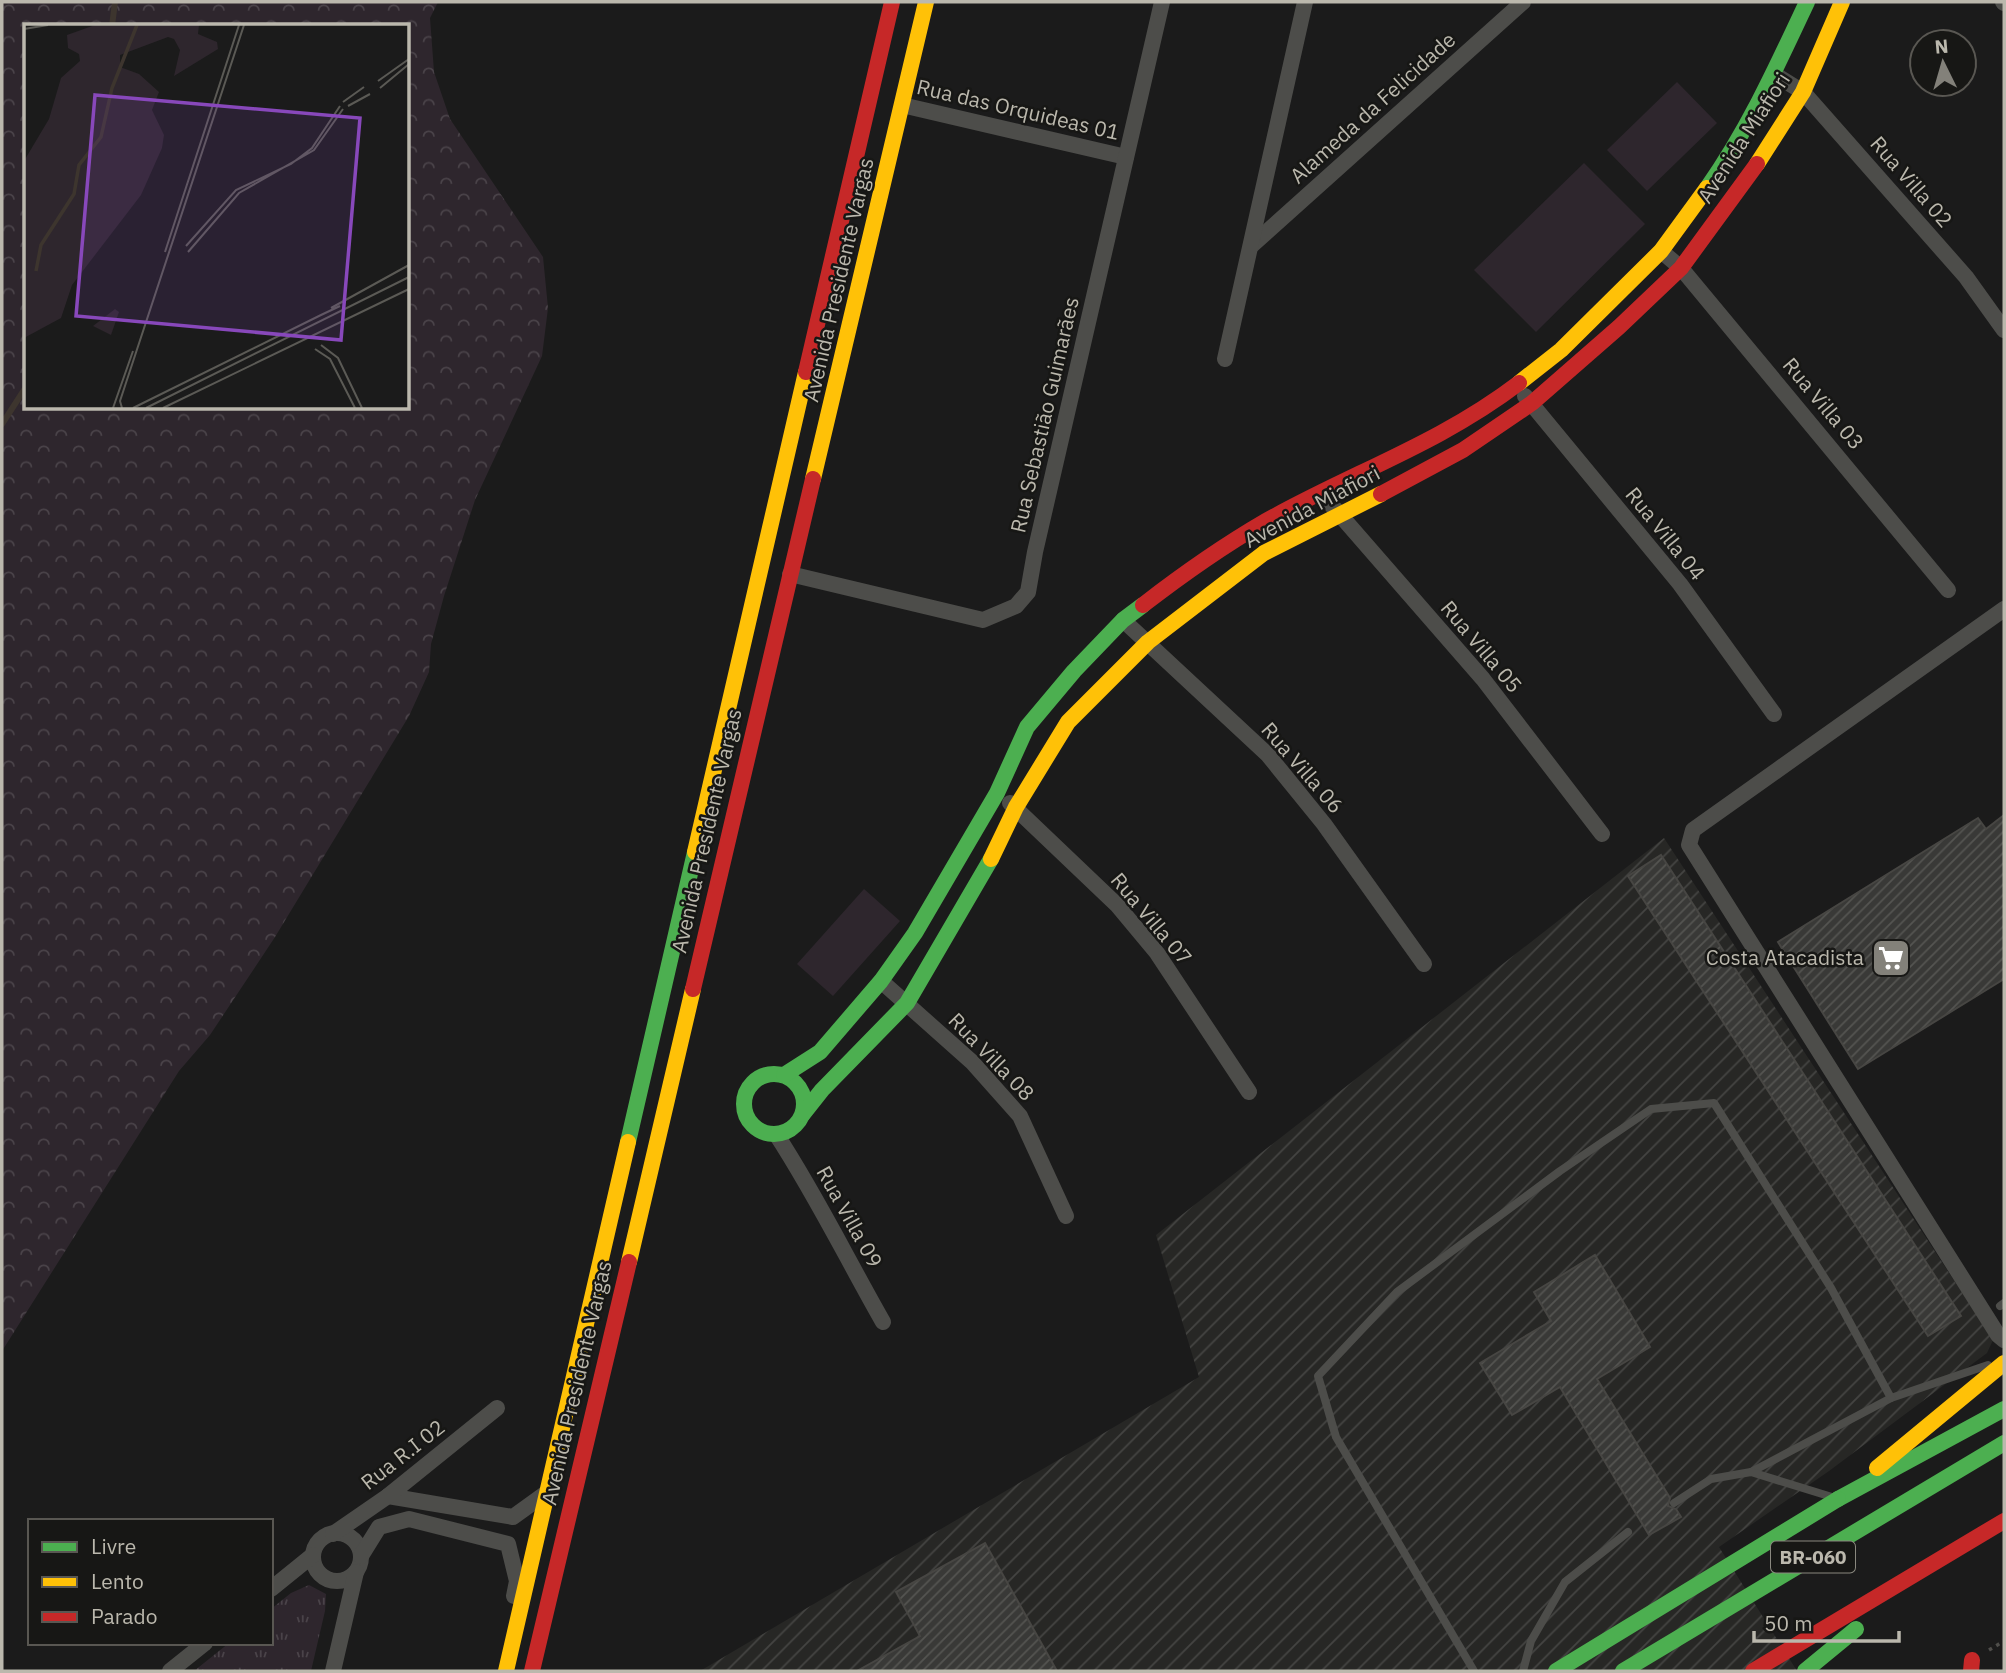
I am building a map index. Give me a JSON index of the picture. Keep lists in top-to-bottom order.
{
  "streets": {
    "main road": ["Avenida Miafiori", "Avenida Presidente Vargas", "BR-060"],
    "street": [
      "Alameda da Felicidade",
      "Rua das Orquideas 01",
      "Rua Villa 02",
      "Rua Villa 03",
      "Rua Sebastião Guimarães",
      "Rua Villa 04",
      "Rua Villa 05",
      "Rua Villa 06",
      "Rua Villa 07",
      "Rua Villa 08",
      "Rua Villa 09",
      "Rua R.I 02"
    ]
  },
  "crossings": [
    ["Rua das Orquideas 01", "Avenida Presidente Vargas"],
    ["Rua das Orquideas 01", "Rua Sebastião Guimarães"],
    ["Avenida Miafiori", "Rua Villa 02"],
    ["Avenida Miafiori", "Rua Villa 03"],
    ["Avenida Miafiori", "Rua Villa 04"],
    ["Avenida Miafiori", "Rua Villa 05"],
    ["Avenida Miafiori", "Rua Villa 06"],
    ["Avenida Miafiori", "Rua Villa 07"],
    ["Avenida Miafiori", "Rua Villa 08"],
    ["Avenida Miafiori", "Rua Villa 09"],
    ["Avenida Presidente Vargas", "Rua Sebastião Guimarães"]
  ],
  "places": {
    "supermarket": ["Costa Atacadista"]
  },
  "legend": ["Livre", "Lento", "Parado"],
  "scale_bar": "50 m",
  "north": "top"
}
